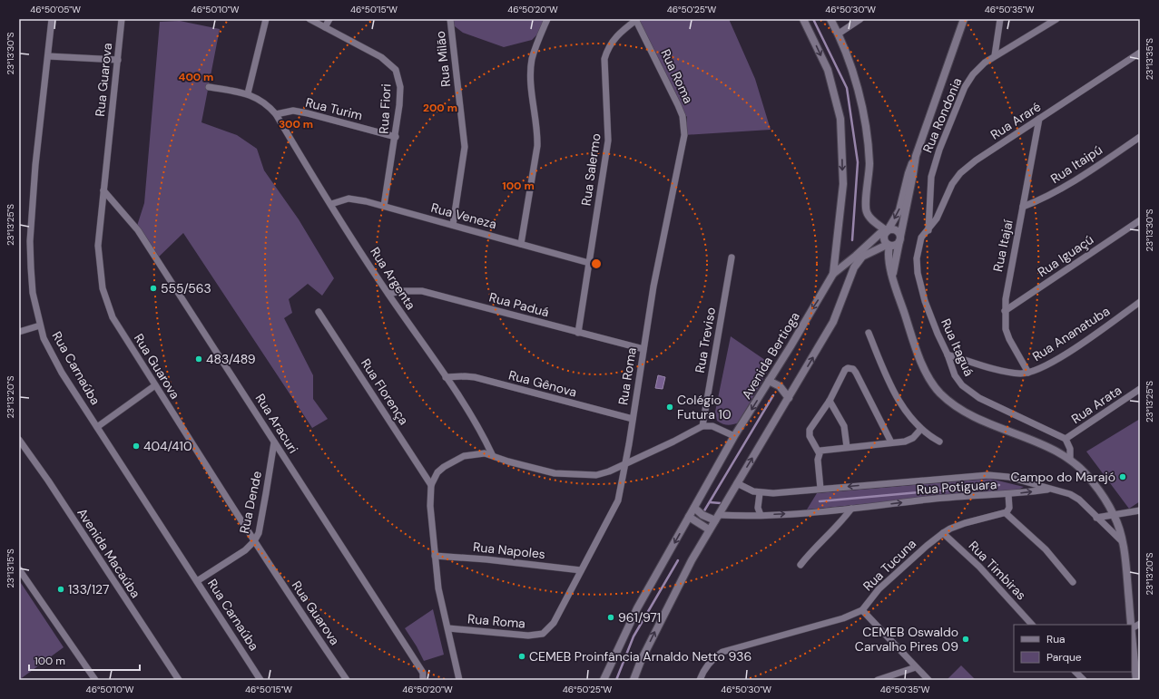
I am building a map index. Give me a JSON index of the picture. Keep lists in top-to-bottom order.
{
  "streets": {
    "street": [
      "Rua Milão",
      "Rua Roma",
      "Rua Guarova",
      "Rua Turim",
      "Rua Fiori",
      "Rua Rondonia",
      "Rua Araré",
      "Rua Itaipú",
      "Rua Salermo",
      "Rua Veneza",
      "Rua Itajaí",
      "Rua Iguaçú",
      "Rua Argenta",
      "Rua Paduá",
      "Rua Ananatuba",
      "Rua Treviso",
      "Rua Itaguá",
      "Avenida Bertioga",
      "Rua Carnaúba",
      "Rua Gênova",
      "Rua Florença",
      "Rua Arata",
      "Rua Aracuri",
      "Rua Potiguara",
      "Rua Dende",
      "Rua Napoles",
      "Avenida Macaúba",
      "Rua Tucuna",
      "Rua Timbiras"
    ]
  },
  "crossings": [
    ["Rua Milão", "Rua Veneza"],
    ["Rua Roma", "Rua Salermo"],
    ["Rua Roma", "Rua Paduá"],
    ["Rua Roma", "Rua Gênova"],
    ["Rua Roma", "Rua Napoles"],
    ["Rua Guarova", "Rua Aracuri"],
    ["Rua Guarova", "Rua Dende"],
    ["Rua Turim", "Rua Fiori"],
    ["Rua Turim", "Rua Argenta"],
    ["Rua Fiori", "Rua Veneza"],
    ["Rua Rondonia", "Rua Araré"],
    ["Rua Rondonia", "Rua Itaguá"],
    ["Rua Araré", "Rua Itajaí"],
    ["Rua Araré", "Rua Itaguá"],
    ["Rua Itaipú", "Rua Itajaí"],
    ["Rua Salermo", "Rua Veneza"],
    ["Rua Salermo", "Rua Paduá"],
    ["Rua Veneza", "Rua Argenta"],
    ["Rua Itajaí", "Rua Iguaçú"],
    ["Rua Itajaí", "Rua Ananatuba"],
    ["Rua Argenta", "Rua Paduá"],
    ["Rua Argenta", "Rua Gênova"],
    ["Rua Ananatuba", "Rua Itaguá"],
    ["Rua Itaguá", "Rua Arata"],
    ["Rua Carnaúba", "Rua Dende"],
    ["Rua Aracuri", "Rua Dende"],
    ["Rua Tucuna", "Rua Timbiras"]
  ],
  "places": [
    "555/563",
    "483/489",
    "Colégio Futura 10",
    "404/410",
    "Campo do Marajó",
    "133/127",
    "961/971",
    "CEMEB Oswaldo Carvalho Pires 09",
    "CEMEB Proinfância Arnaldo Netto 936"
  ],
  "legend": ["Rua", "Parque"],
  "scale_bar": "100 m",
  "coordinates": [
    "46°50'05\"W",
    "46°50'10\"W",
    "46°50'15\"W",
    "46°50'20\"W",
    "46°50'25\"W",
    "46°50'30\"W",
    "46°50'35\"W",
    "23°13'30\"S",
    "23°13'35\"S",
    "23°13'25\"S",
    "23°13'20\"S",
    "23°13'15\"S"
  ],
  "rings": [
    "400 m",
    "200 m",
    "300 m",
    "100 m"
  ]
}
